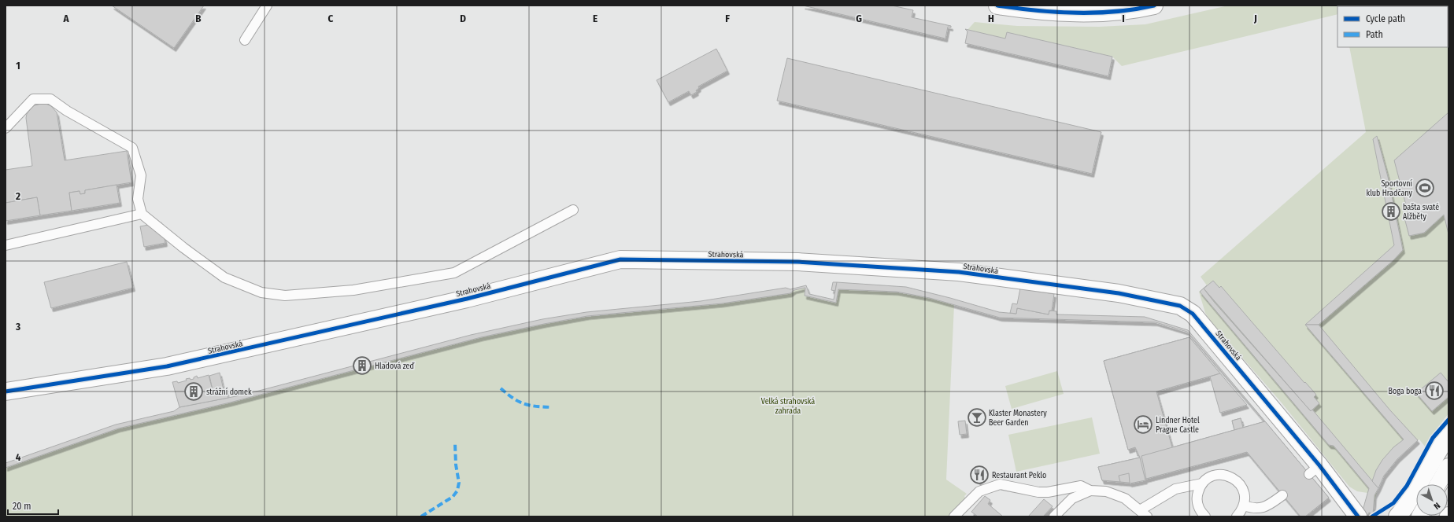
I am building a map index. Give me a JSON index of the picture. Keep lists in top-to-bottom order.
{
  "streets": {
    "street": ["Strahovská"]
  },
  "parks": ["Velká strahovská zahrada"],
  "places": {
    "sports": ["Sportovní klub Hradčany"],
    "building": ["bašta svaté Alžběty", "Hladová zeď", "strážní domek"],
    "restaurant": ["Boga boga", "Restaurant Peklo"],
    "bar": ["Klaster Monastery Beer Garden"],
    "hotel": ["Lindner Hotel Prague Castle"]
  },
  "legend": ["Cycle path", "Path"],
  "scale_bar": "20 m",
  "north": "bottom right",
  "grid": {
    "columns": [
      "A",
      "B",
      "C",
      "D",
      "E",
      "F",
      "G",
      "H",
      "I",
      "J"
    ],
    "rows": [
      "1",
      "2",
      "3",
      "4"
    ]
  }
}
